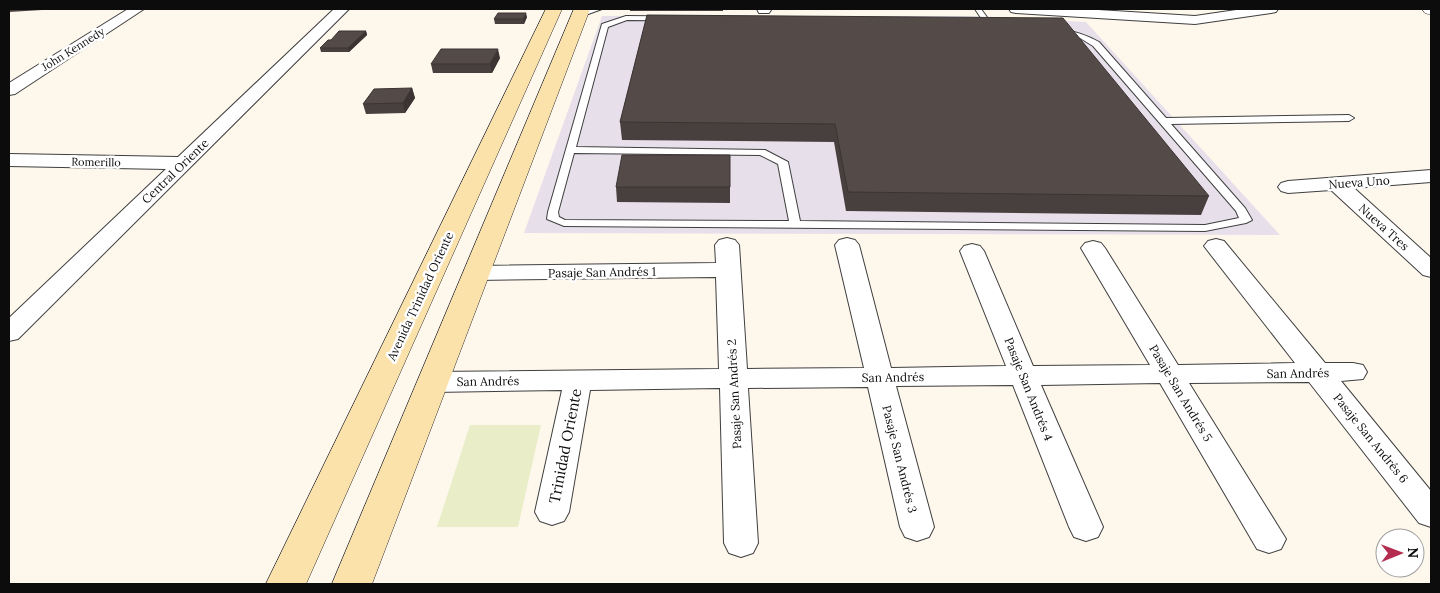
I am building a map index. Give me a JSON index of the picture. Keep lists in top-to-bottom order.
{
  "streets": {
    "main road": ["Avenida Trinidad Oriente"],
    "street": [
      "John Kennedy",
      "Romerillo",
      "Central Oriente",
      "Nueva Uno",
      "Nueva Tres",
      "Pasaje San Andrés 1",
      "San Andrés",
      "Pasaje San Andrés 4",
      "Pasaje San Andrés 5",
      "Pasaje San Andrés 2",
      "Pasaje San Andrés 6",
      "Trinidad Oriente",
      "Pasaje San Andrés 3"
    ]
  },
  "crossings": [
    ["Romerillo", "Central Oriente"],
    ["Nueva Uno", "Nueva Tres"],
    ["Pasaje San Andrés 1", "Avenida Trinidad Oriente"],
    ["Pasaje San Andrés 1", "Pasaje San Andrés 2"],
    ["Avenida Trinidad Oriente", "San Andrés"],
    ["San Andrés", "Pasaje San Andrés 4"],
    ["San Andrés", "Pasaje San Andrés 5"],
    ["San Andrés", "Pasaje San Andrés 2"],
    ["San Andrés", "Pasaje San Andrés 6"],
    ["San Andrés", "Trinidad Oriente"],
    ["San Andrés", "Pasaje San Andrés 3"]
  ],
  "north": "right"
}
